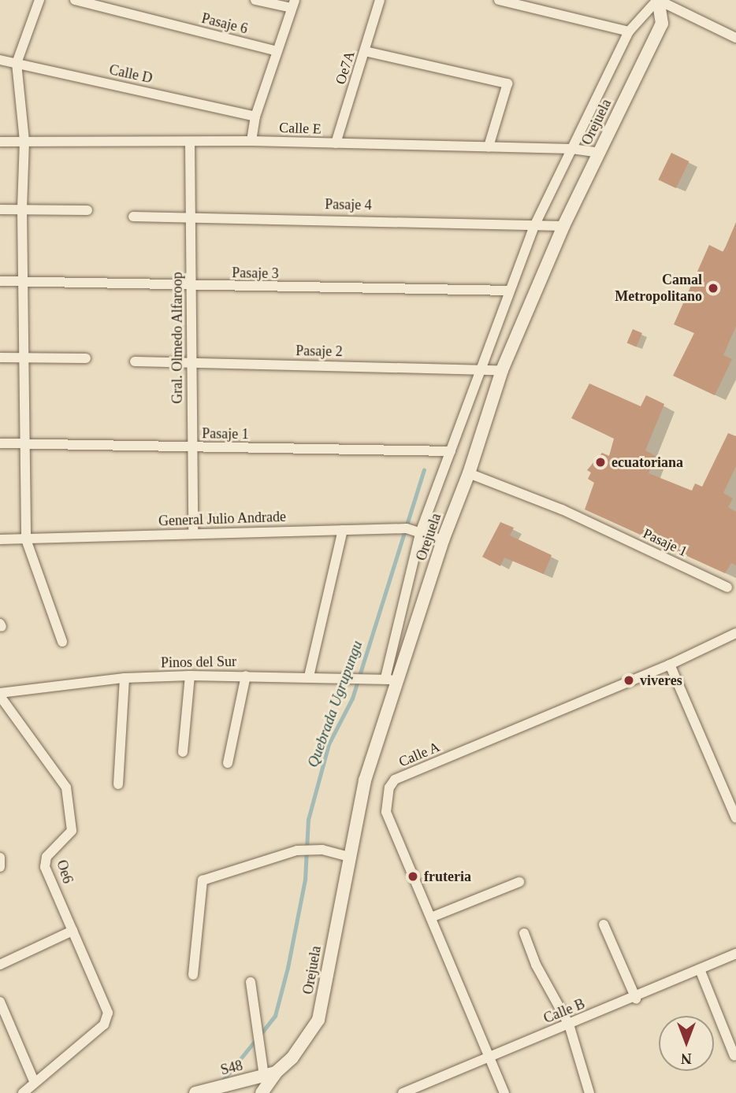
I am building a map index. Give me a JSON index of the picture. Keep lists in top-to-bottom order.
{
  "streets": {
    "street": [
      "Pasaje 6",
      "Oe7A",
      "Calle D",
      "Orejuela",
      "Calle E",
      "Pasaje 4",
      "Pasaje 3",
      "Gral. Olmedo Alfaroop",
      "Pasaje 2",
      "Pasaje 1",
      "General Julio Andrade",
      "Pinos del Sur",
      "Calle A",
      "Oe6",
      "Calle B",
      "S48"
    ]
  },
  "crossings": [
    ["Oe7A", "Calle E"],
    ["Orejuela", "Calle E"],
    ["Orejuela", "Pasaje 4"],
    ["Orejuela", "Pasaje 2"],
    ["Orejuela", "Pasaje 1"],
    ["Orejuela", "General Julio Andrade"],
    ["Orejuela", "Pinos del Sur"],
    ["Orejuela", "S48"],
    ["Calle E", "Gral. Olmedo Alfaroop"],
    ["Pasaje 4", "Gral. Olmedo Alfaroop"],
    ["Pasaje 3", "Gral. Olmedo Alfaroop"],
    ["Gral. Olmedo Alfaroop", "Pasaje 2"],
    ["Gral. Olmedo Alfaroop", "Pasaje 1"],
    ["Gral. Olmedo Alfaroop", "General Julio Andrade"],
    ["Pinos del Sur", "Oe6"],
    ["Calle A", "Calle B"]
  ],
  "water": ["Quebrada Ugrupungu"],
  "places": [
    "Camal Metropolitano",
    "ecuatoriana",
    "viveres",
    "fruteria"
  ],
  "north": "bottom"
}
